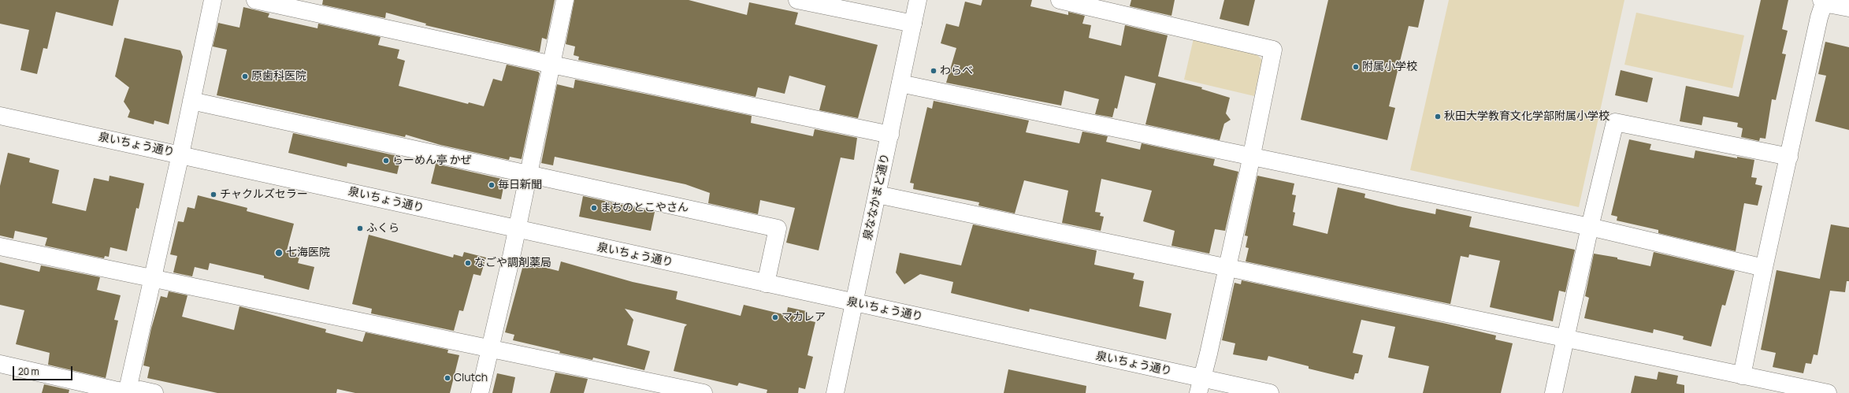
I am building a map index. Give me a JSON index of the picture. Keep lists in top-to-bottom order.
{
  "streets": {
    "street": ["泉いちょう通り", "泉ななかまど通り"]
  },
  "crossings": [
    ["泉いちょう通り", "泉ななかまど通り"]
  ],
  "places": [
    "附属小学校",
    "わらべ",
    "原歯科医院",
    "秋田大学教育文化学部附属小学校",
    "らーめん亭 かぜ",
    "毎日新聞",
    "チャクルズセラー",
    "まちのとこやさん",
    "ふくら",
    "七海医院",
    "なごや調剤薬局",
    "マカレア",
    "Clutch"
  ],
  "scale_bar": "20 m"
}
